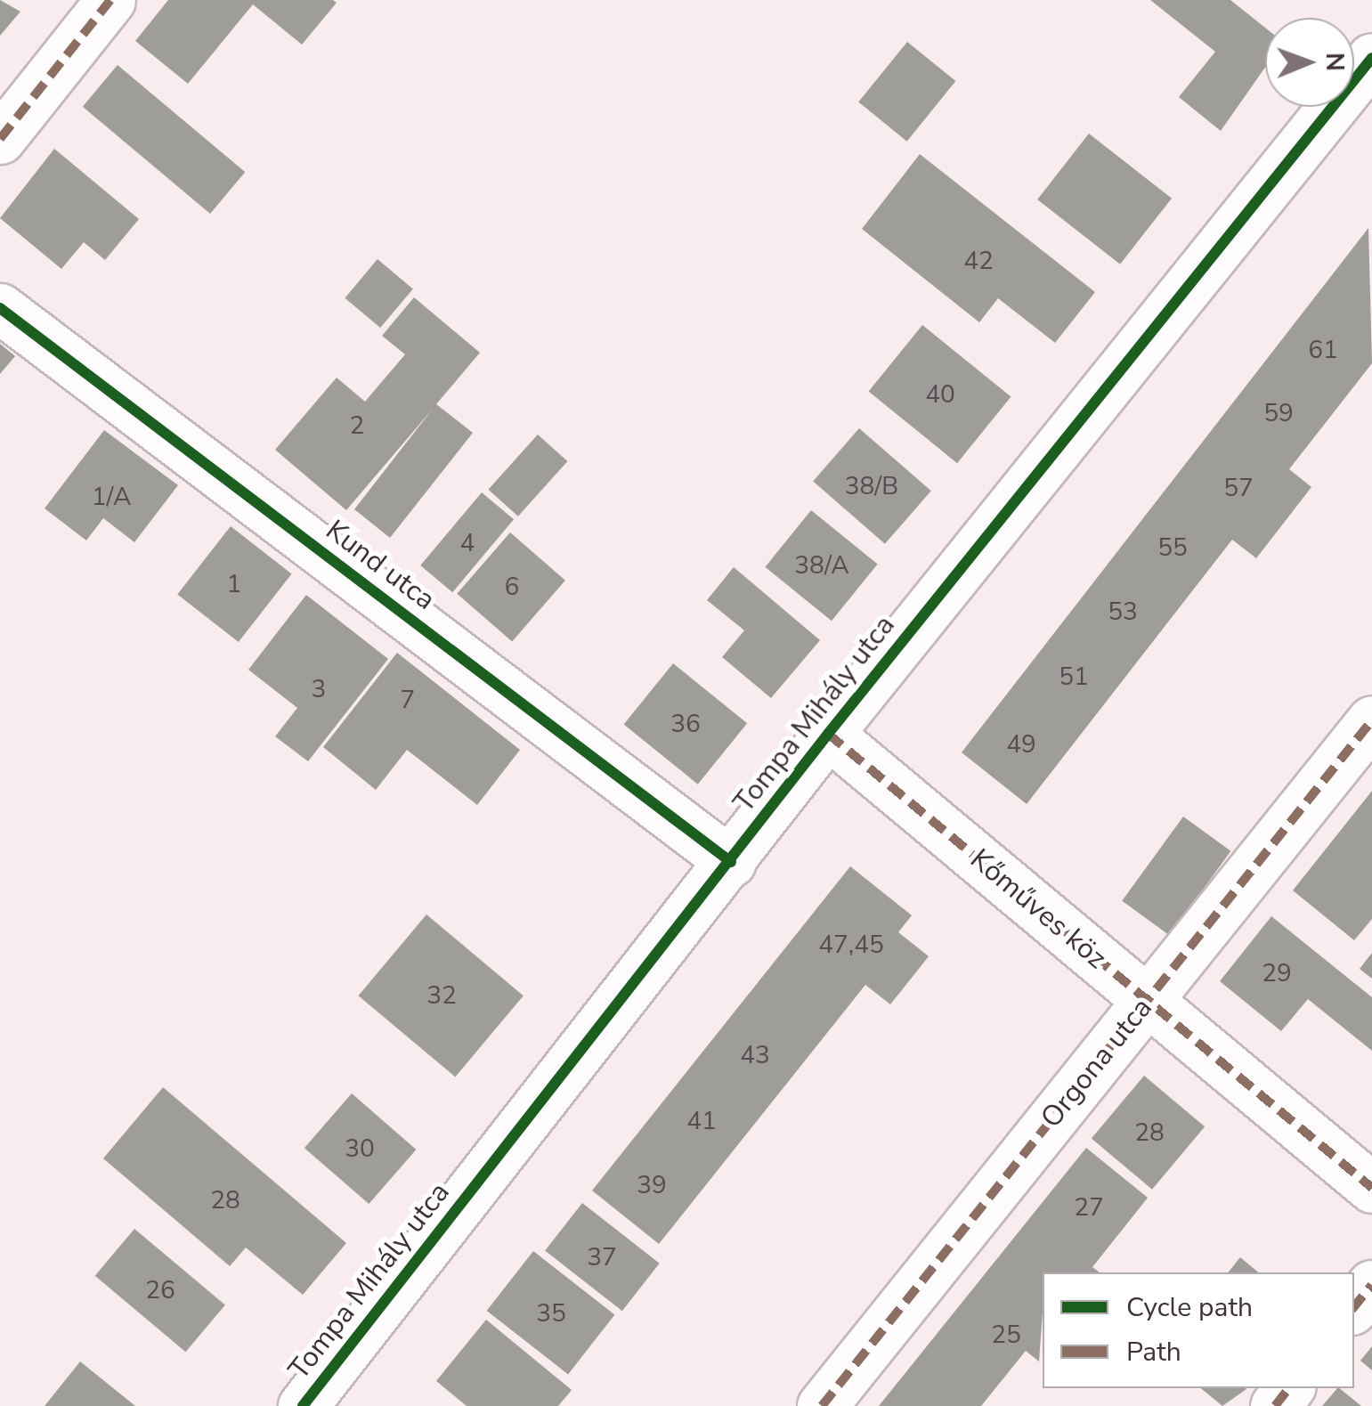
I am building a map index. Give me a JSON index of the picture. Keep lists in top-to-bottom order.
{
  "streets": {
    "street": [
      "Kund utca",
      "Tompa Mihály utca",
      "Kőműves köz",
      "Orgona utca"
    ]
  },
  "crossings": [
    ["Kund utca", "Tompa Mihály utca"],
    ["Tompa Mihály utca", "Kőműves köz"],
    ["Kőműves köz", "Orgona utca"]
  ],
  "house_numbers": [
    "42",
    "61",
    "40",
    "59",
    "2",
    "38/B",
    "57",
    "1/A",
    "4",
    "55",
    "38/A",
    "1",
    "6",
    "53",
    "51",
    "3",
    "7",
    "36",
    "49",
    "47,45",
    "29",
    "32",
    "43",
    "41",
    "28",
    "30",
    "39",
    "28",
    "27",
    "37",
    "26",
    "35",
    "25"
  ],
  "legend": ["Cycle path", "Path"],
  "north": "right"
}
